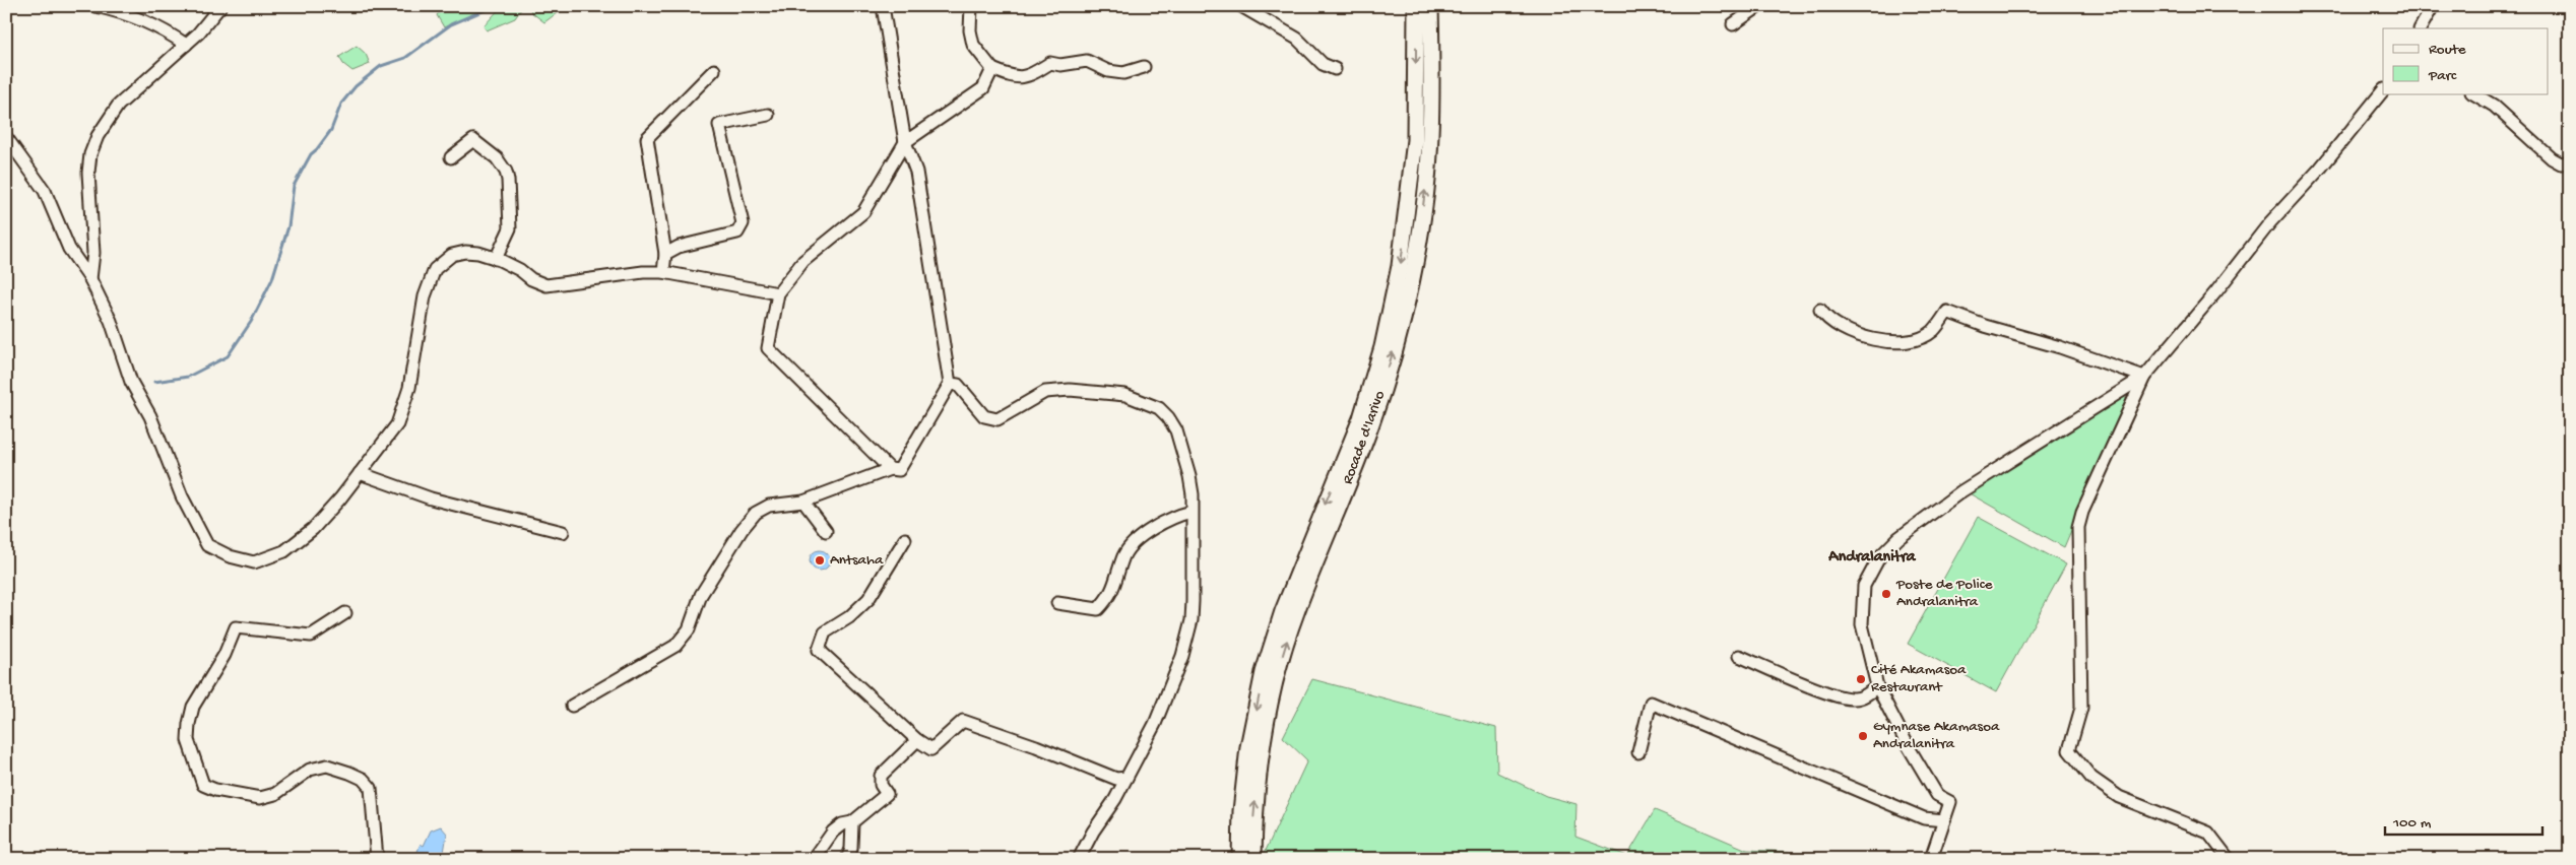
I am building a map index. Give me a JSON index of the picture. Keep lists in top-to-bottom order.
{
  "streets": {
    "main road": ["Rocade d'Iarivo"]
  },
  "districts": ["Andralanitra"],
  "places": [
    "Antsaha",
    "Poste de Police Andralanitra",
    "Cité Akamasoa Restaurant",
    "Gymnase Akamasoa Andralanitra"
  ],
  "legend": ["Route", "Parc"],
  "scale_bar": "100 m"
}
